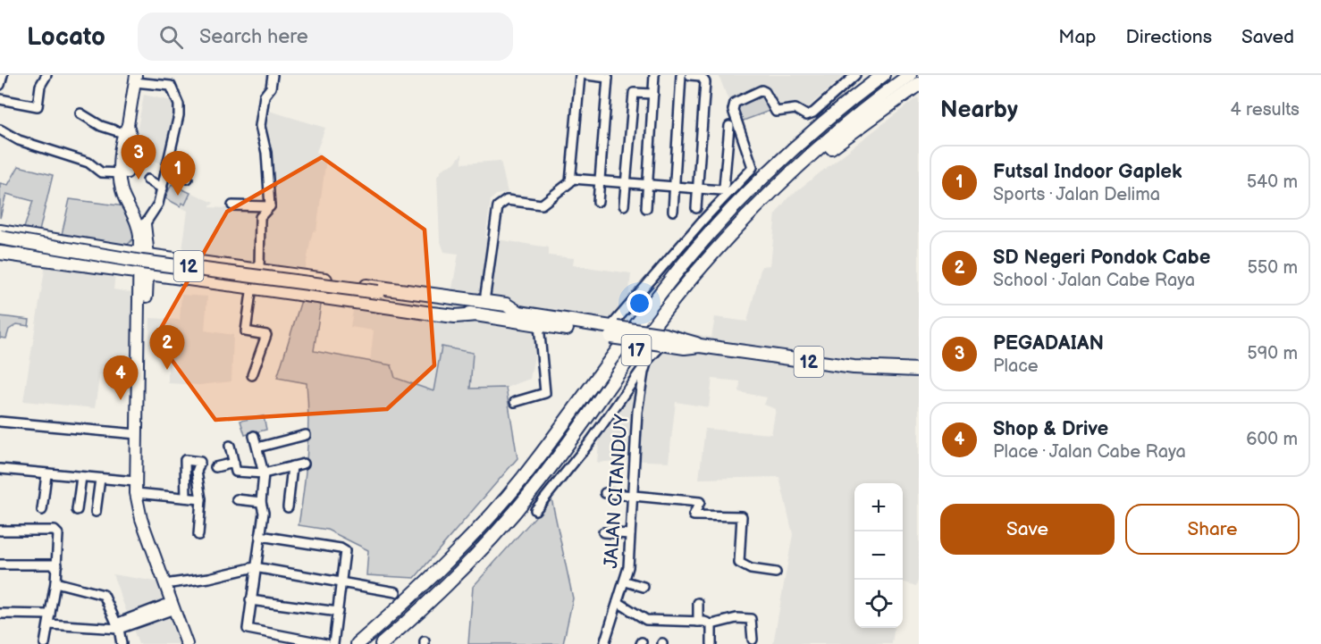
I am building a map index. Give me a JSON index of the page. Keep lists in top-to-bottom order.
{
  "streets": {
    "highway": ["12", "17"],
    "street": ["JALAN CITANDUY"]
  },
  "page": {
    "header": "Locato",
    "search": "Search here",
    "nav": ["Map", "Directions", "Saved"],
    "heading": ["Nearby", "4 results"],
    "pins": [
      "3",
      "1",
      "2",
      "4"
    ],
    "list": [
      {
        "mark": "1",
        "name": "Futsal Indoor Gaplek",
        "note": "Sports · Jalan Delima",
        "value": "540 m"
      },
      {
        "mark": "2",
        "name": "SD Negeri Pondok Cabe",
        "note": "School · Jalan Cabe Raya",
        "value": "550 m"
      },
      {
        "mark": "3",
        "name": "PEGADAIAN",
        "note": "Place",
        "value": "590 m"
      },
      {
        "mark": "4",
        "name": "Shop & Drive",
        "note": "Place · Jalan Cabe Raya",
        "value": "600 m"
      }
    ],
    "map_buttons": ["+", "−"],
    "buttons": ["Save", "Share"]
  }
}
